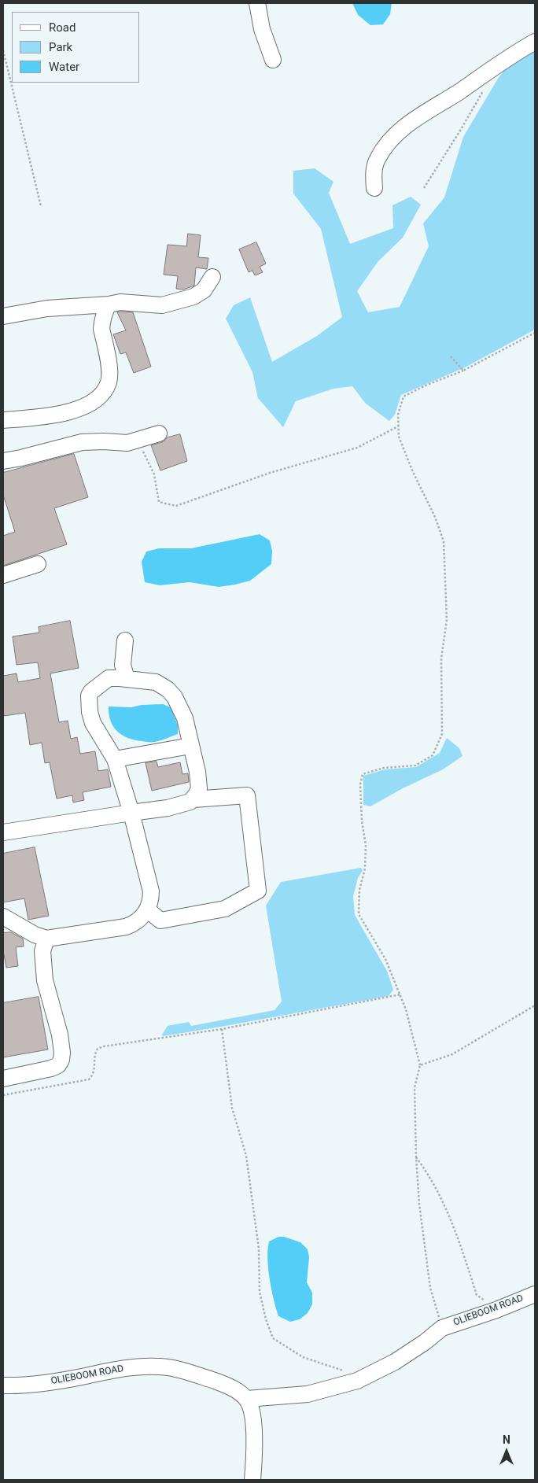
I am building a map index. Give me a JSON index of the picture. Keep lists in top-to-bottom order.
{
  "streets": {
    "street": ["OLIEBOOM ROAD"]
  },
  "legend": ["Road", "Park", "Water"],
  "north": "top"
}
